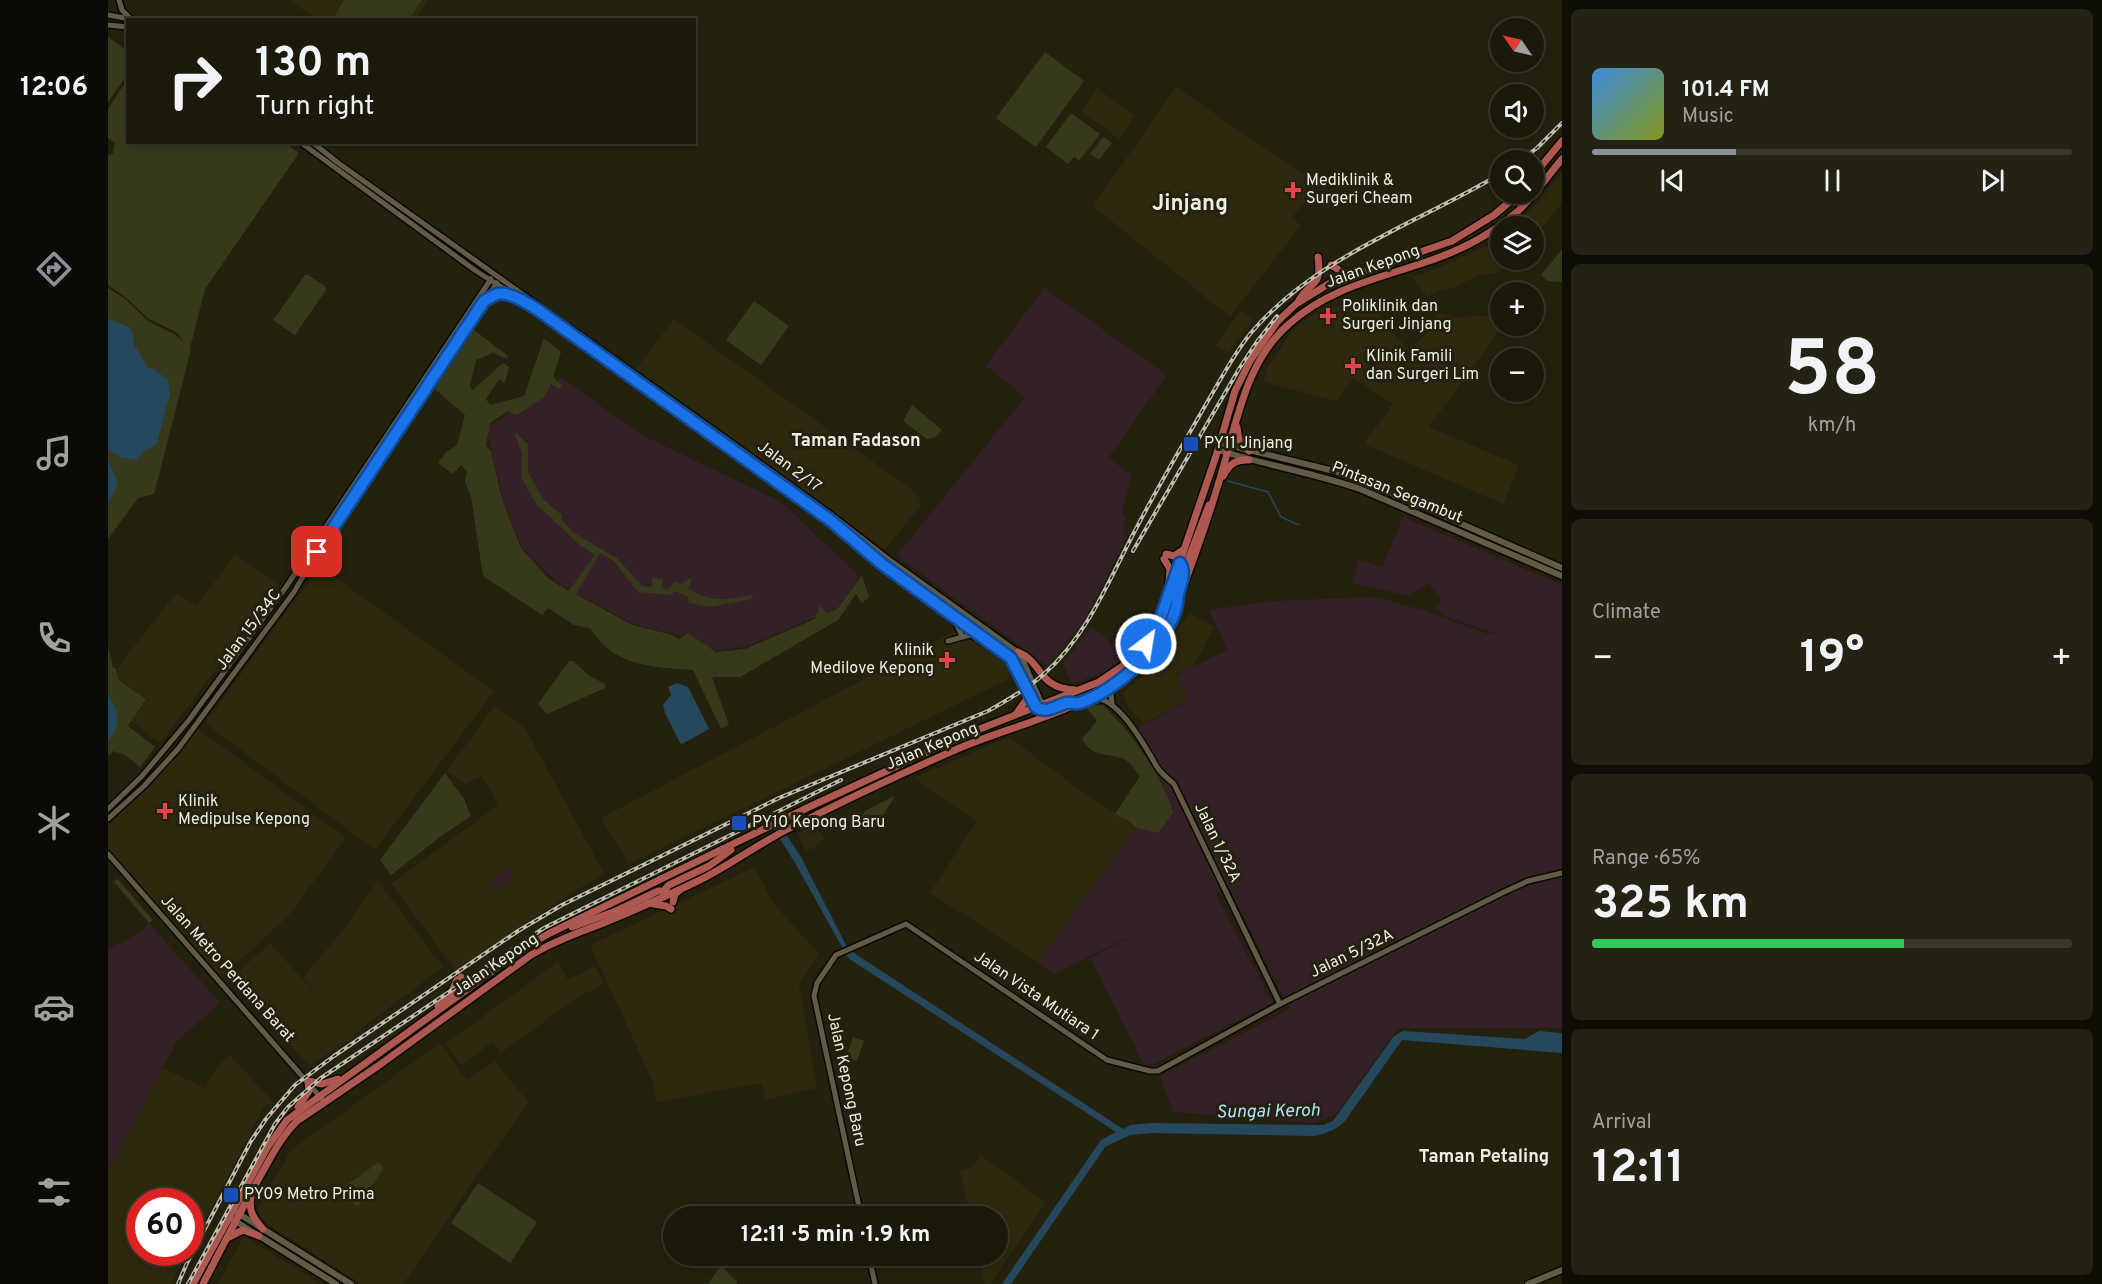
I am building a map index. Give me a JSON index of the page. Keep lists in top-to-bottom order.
{
  "streets": {
    "main road": ["Jalan Kepong", "Pintasan Segambut"],
    "street": [
      "Jalan 2/17",
      "Jalan 15/34C",
      "Jalan 1/32A",
      "Jalan 5/32A",
      "Jalan Metro Perdana Barat",
      "Jalan Vista Mutiara 1",
      "Jalan Kepong Baru"
    ]
  },
  "crossings": [
    ["Jalan Kepong", "Jalan 2/17"],
    ["Jalan Kepong", "Pintasan Segambut"],
    ["Jalan Kepong", "Jalan Metro Perdana Barat"],
    ["Jalan 2/17", "Jalan 15/34C"],
    ["Jalan 1/32A", "Jalan 5/32A"],
    ["Jalan 5/32A", "Jalan Vista Mutiara 1"],
    ["Jalan Vista Mutiara 1", "Jalan Kepong Baru"]
  ],
  "districts": ["Jinjang", "Taman Fadason", "Taman Petaling"],
  "water": ["Sungai Keroh"],
  "places": {
    "health": [
      "Mediklinik & Surgeri Cheam",
      "Poliklinik dan Surgeri Jinjang",
      "Klinik Famili dan Surgeri Lim",
      "Klinik Medilove Kepong",
      "Klinik Medipulse Kepong"
    ],
    "transit": ["PY11 Jinjang", "PY10 Kepong Baru", "PY09 Metro Prima"]
  },
  "north": "top left",
  "page": {
    "tabs": "12:06",
    "map_buttons": ["+", "−"],
    "turn": ["130 m", "Turn right"],
    "song": ["101.4 FM", "Music"],
    "tile": [
      ["58", "km/h"],
      "Climate",
      ["Range · 65%", "325 km"],
      ["Arrival", "12:11"]
    ],
    "heat": ["−", "19°", "+"],
    "limit": "60",
    "trip": "12:11 · 5 min · 1.9 km"
  }
}
